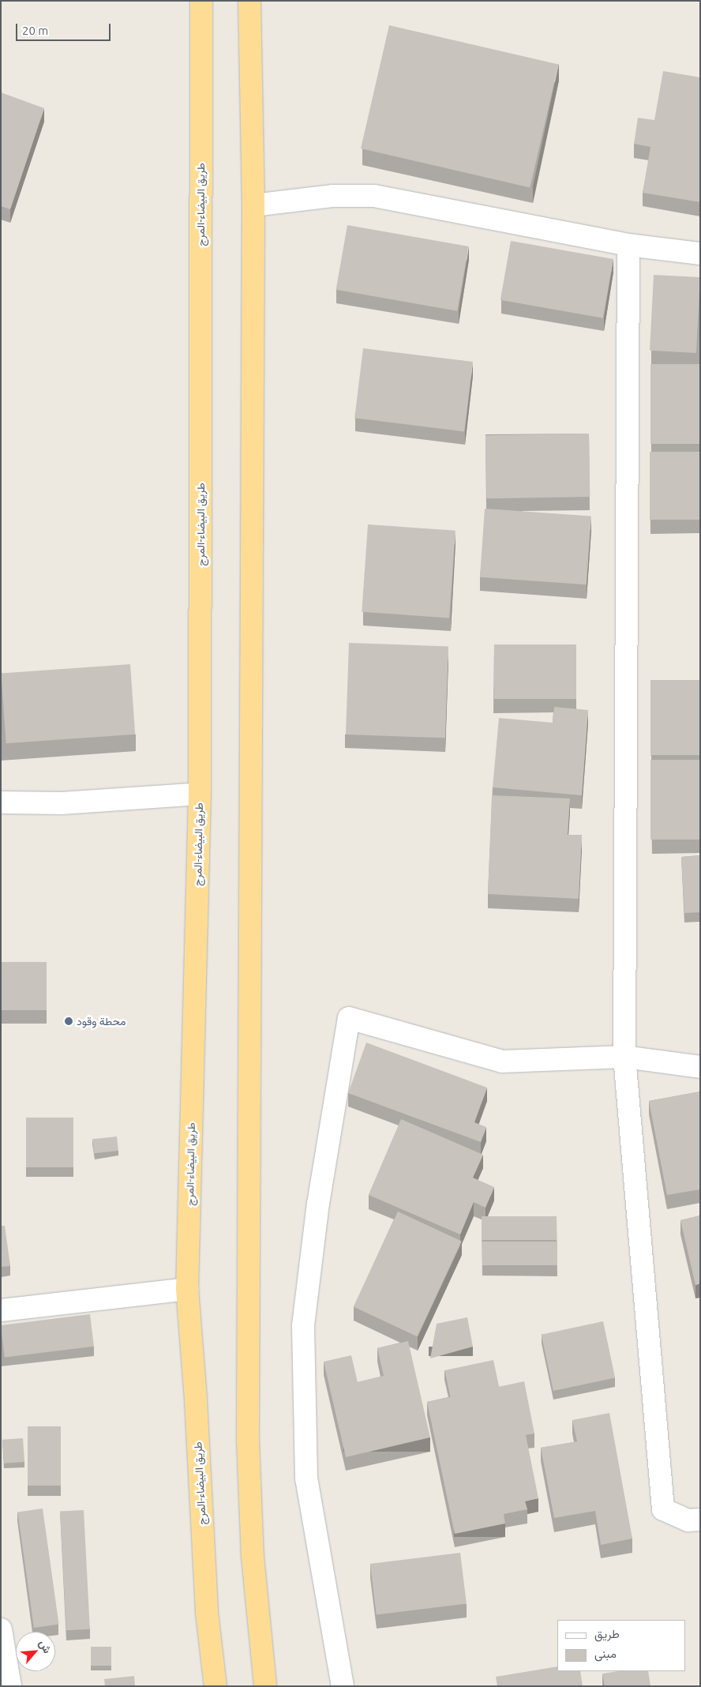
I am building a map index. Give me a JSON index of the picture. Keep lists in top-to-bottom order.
{
  "streets": {
    "highway": ["طريق البيضاء-المرج"]
  },
  "places": ["محطة وقود"],
  "legend": ["طريق", "مبنى"],
  "scale_bar": "20 m",
  "north": "top right"
}
